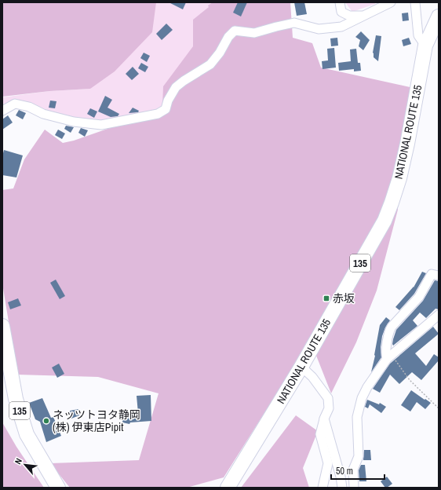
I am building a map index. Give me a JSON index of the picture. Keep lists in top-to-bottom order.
{
  "streets": {
    "highway": ["NATIONAL ROUTE 135", "135"]
  },
  "places": {
    "transit": ["赤坂"],
    "other": ["ネッツトヨタ静岡 (株) 伊東店Pipit"]
  },
  "scale_bar": "50 m",
  "north": "top left"
}
